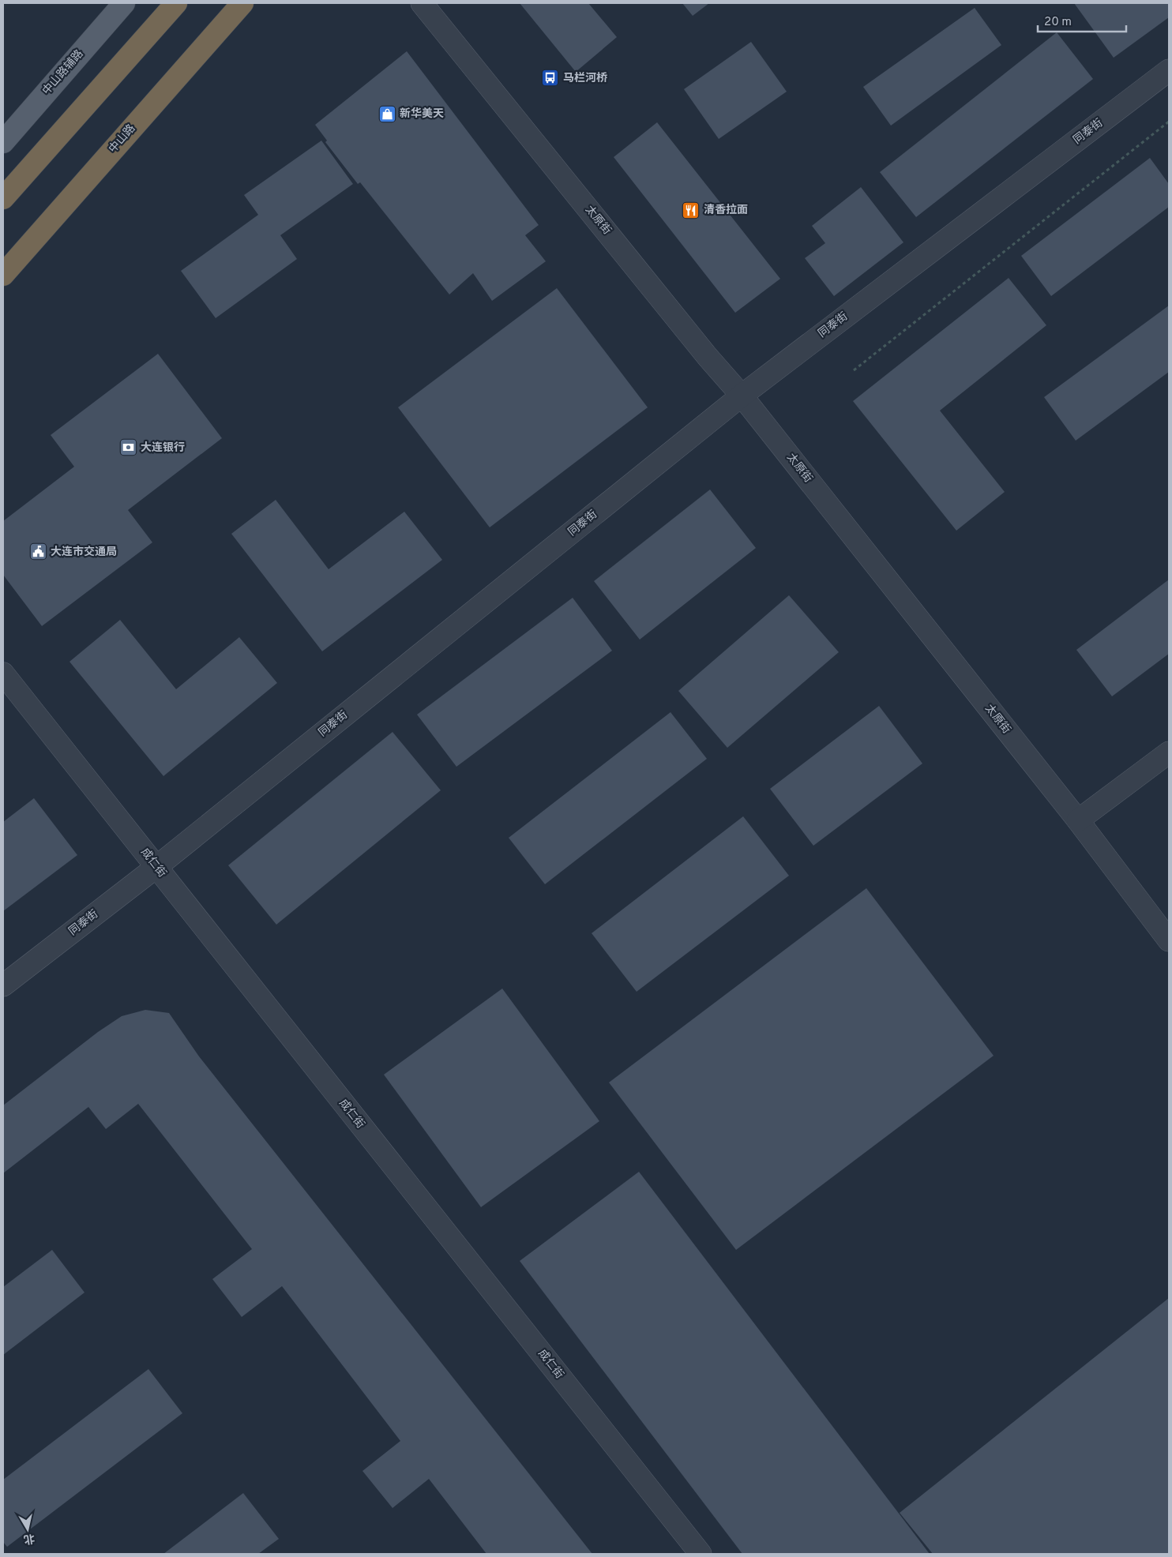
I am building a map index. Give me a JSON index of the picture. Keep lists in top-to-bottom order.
{
  "streets": {
    "highway": ["中山路"],
    "main road": ["中山路辅路"],
    "street": ["同泰街", "太原街", "成仁街"]
  },
  "crossings": [
    ["同泰街", "太原街"],
    ["同泰街", "成仁街"]
  ],
  "places": {
    "bus stop": ["马栏河桥"],
    "shop": ["新华美天"],
    "restaurant": ["清香拉面"],
    "bank": ["大连银行"],
    "public building": ["大连市交通局"]
  },
  "scale_bar": "20 m",
  "north": "bottom"
}
